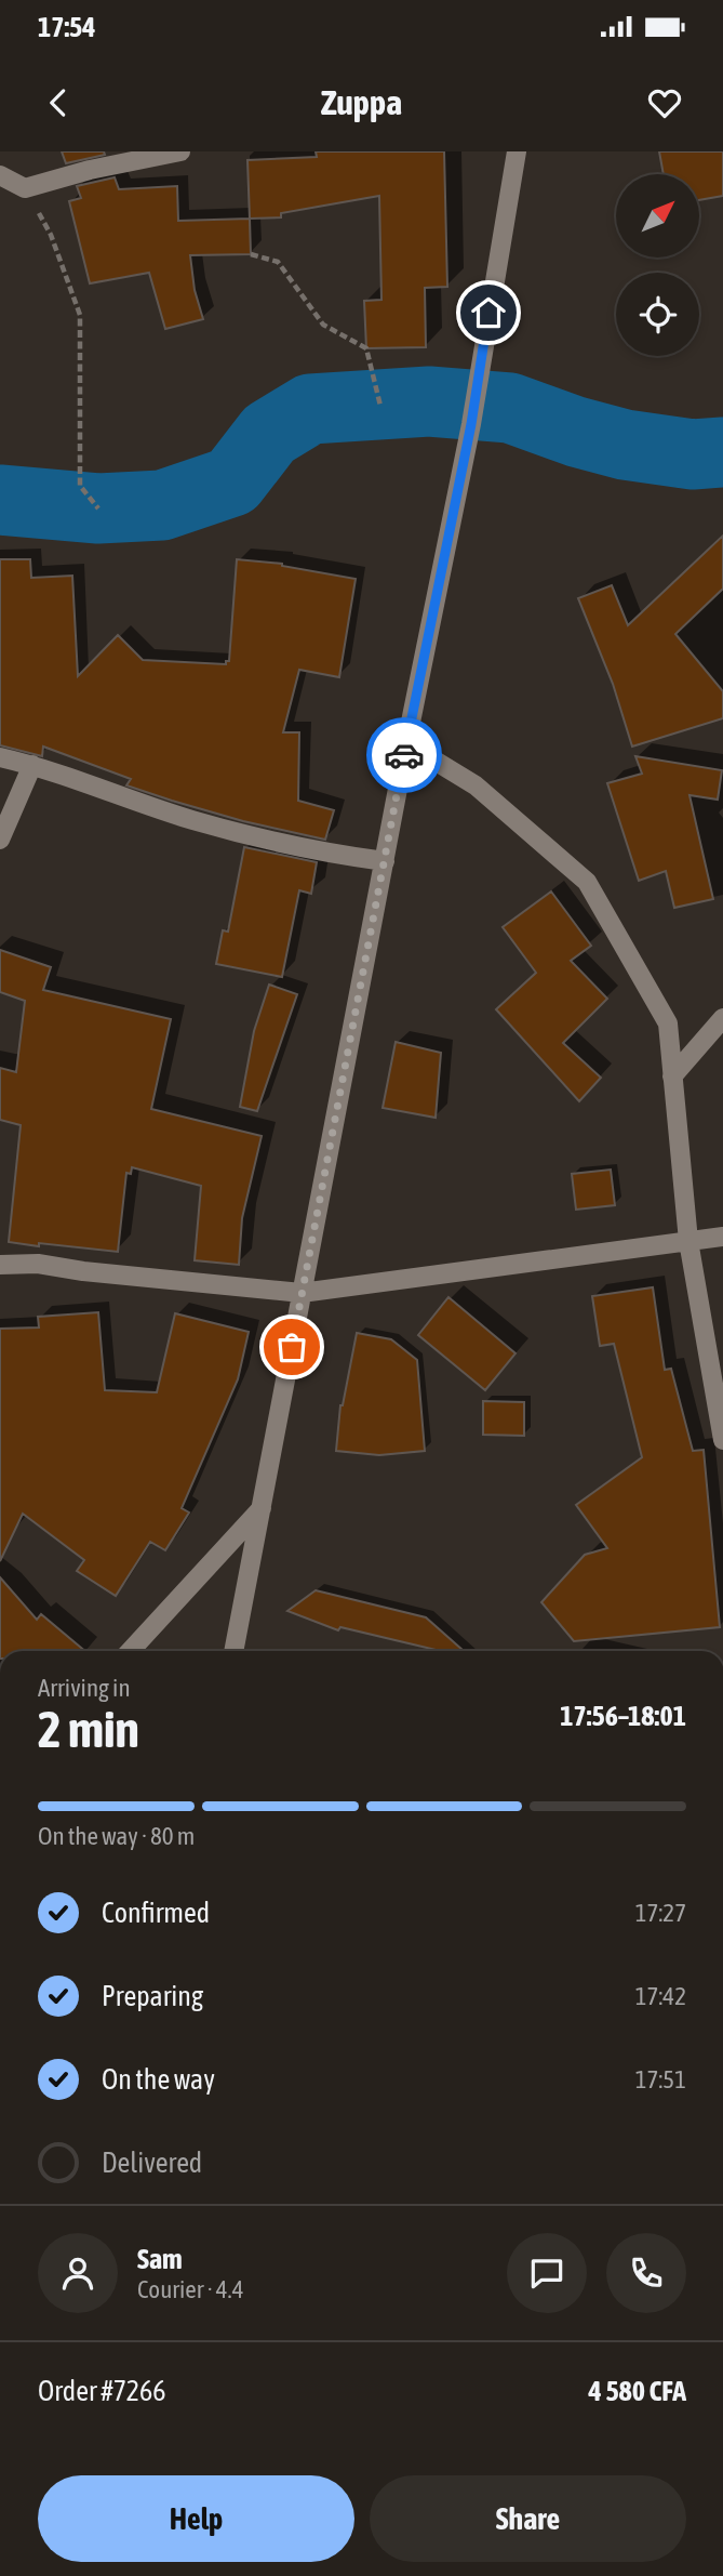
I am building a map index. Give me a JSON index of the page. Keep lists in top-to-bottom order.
{
  "north": "top right",
  "page": {
    "status": "17:54",
    "header": "Zuppa",
    "heading": ["2 min", "Arriving in", "17:56–18:01"],
    "panel": [
      "Sam",
      "Courier · 4.4",
      "Order #7266",
      "4 580 CFA"
    ],
    "bar": "On the way · 80 m",
    "list": [
      ["Confirmed", "17:27"],
      ["Preparing", "17:42"],
      ["On the way", "17:51"],
      "Delivered"
    ],
    "buttons": ["Help", "Share"]
  }
}
